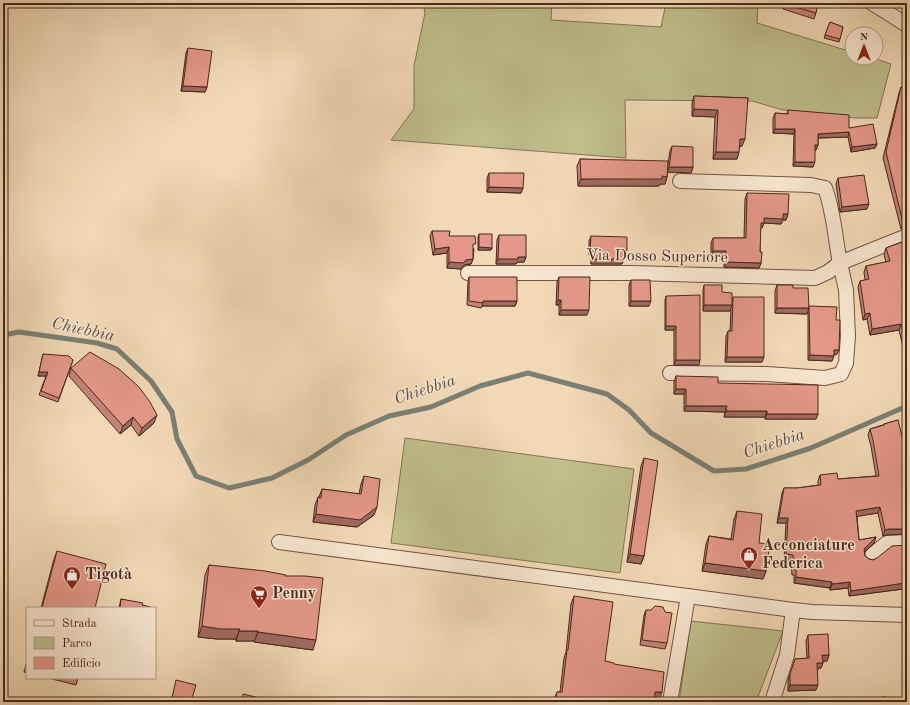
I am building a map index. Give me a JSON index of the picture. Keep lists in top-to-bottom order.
{
  "streets": {
    "street": ["Via Dosso Superiore"]
  },
  "water": ["Chiebbia"],
  "places": {
    "shop": ["Acconciature Federica", "Tigotà"],
    "supermarket": ["Penny"]
  },
  "legend": ["Strada", "Parco", "Edificio"],
  "north": "top"
}
